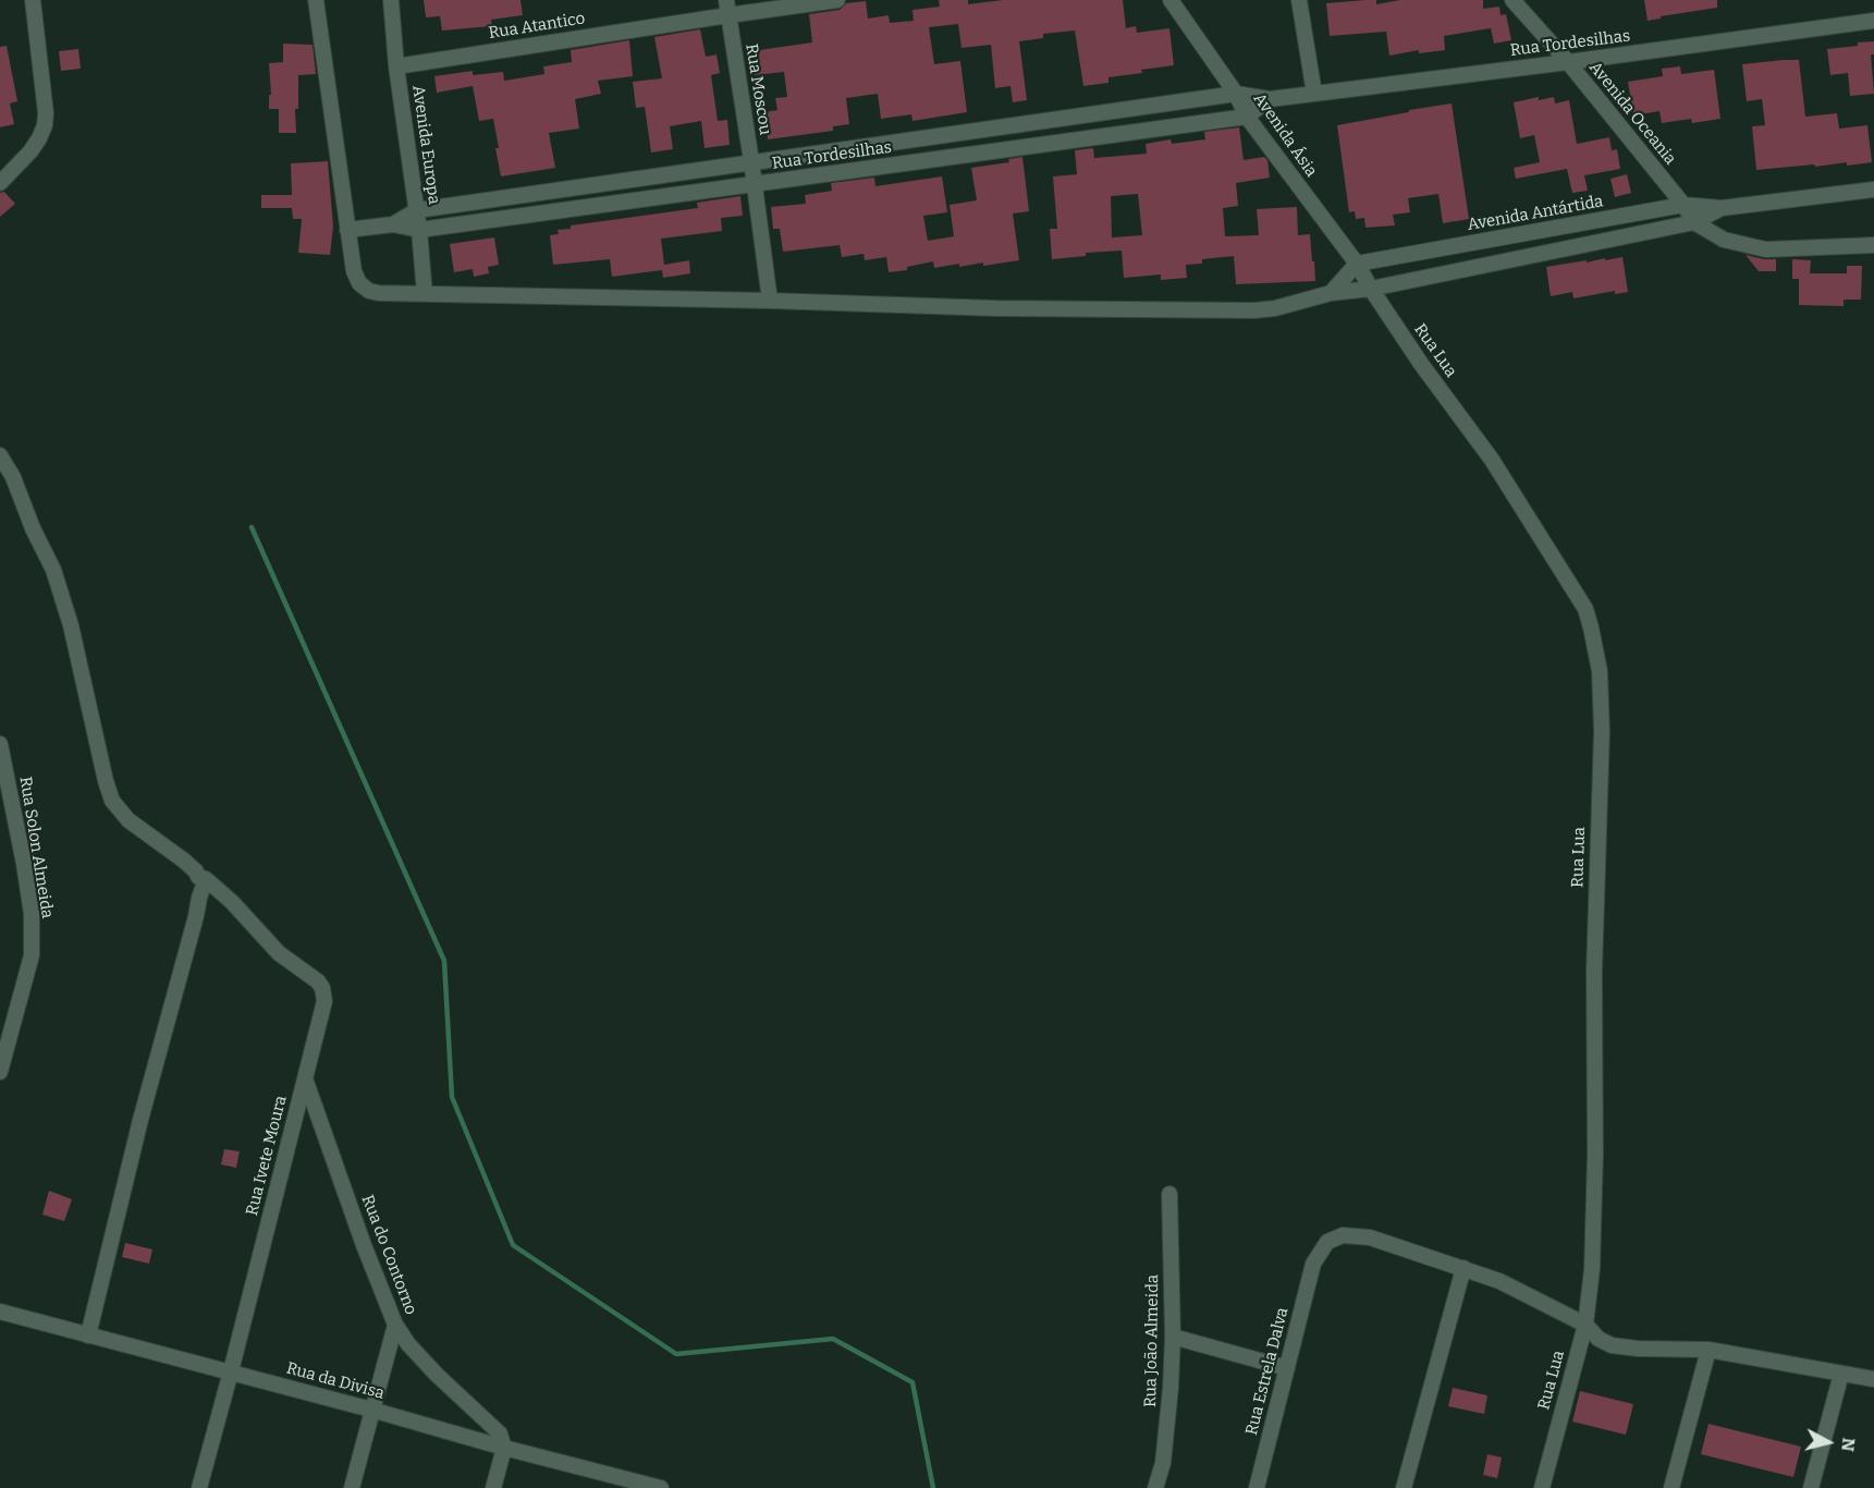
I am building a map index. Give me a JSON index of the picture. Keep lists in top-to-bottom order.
{
  "streets": {
    "street": [
      "Rua Atantico",
      "Rua Tordesilhas",
      "Rua Moscou",
      "Avenida Oceania",
      "Avenida Ásia",
      "Avenida Europa",
      "Avenida Antártida",
      "Rua Lua",
      "Rua Solon Almeida",
      "Rua Ivete Moura",
      "Rua do Contorno",
      "Rua João Almeida",
      "Rua Estrela Dalva",
      "Rua da Divisa"
    ]
  },
  "crossings": [
    ["Rua Atantico", "Rua Moscou"],
    ["Rua Atantico", "Avenida Europa"],
    ["Rua Tordesilhas", "Rua Moscou"],
    ["Rua Tordesilhas", "Avenida Oceania"],
    ["Rua Tordesilhas", "Avenida Ásia"],
    ["Rua Tordesilhas", "Avenida Europa"],
    ["Rua Tordesilhas", "Avenida Antártida"],
    ["Rua Moscou", "Avenida Antártida"],
    ["Avenida Oceania", "Avenida Antártida"],
    ["Avenida Ásia", "Avenida Antártida"],
    ["Avenida Ásia", "Rua Lua"],
    ["Avenida Europa", "Avenida Antártida"],
    ["Avenida Antártida", "Rua Lua"],
    ["Rua Ivete Moura", "Rua do Contorno"],
    ["Rua Ivete Moura", "Rua da Divisa"],
    ["Rua do Contorno", "Rua da Divisa"]
  ],
  "north": "right"
}
